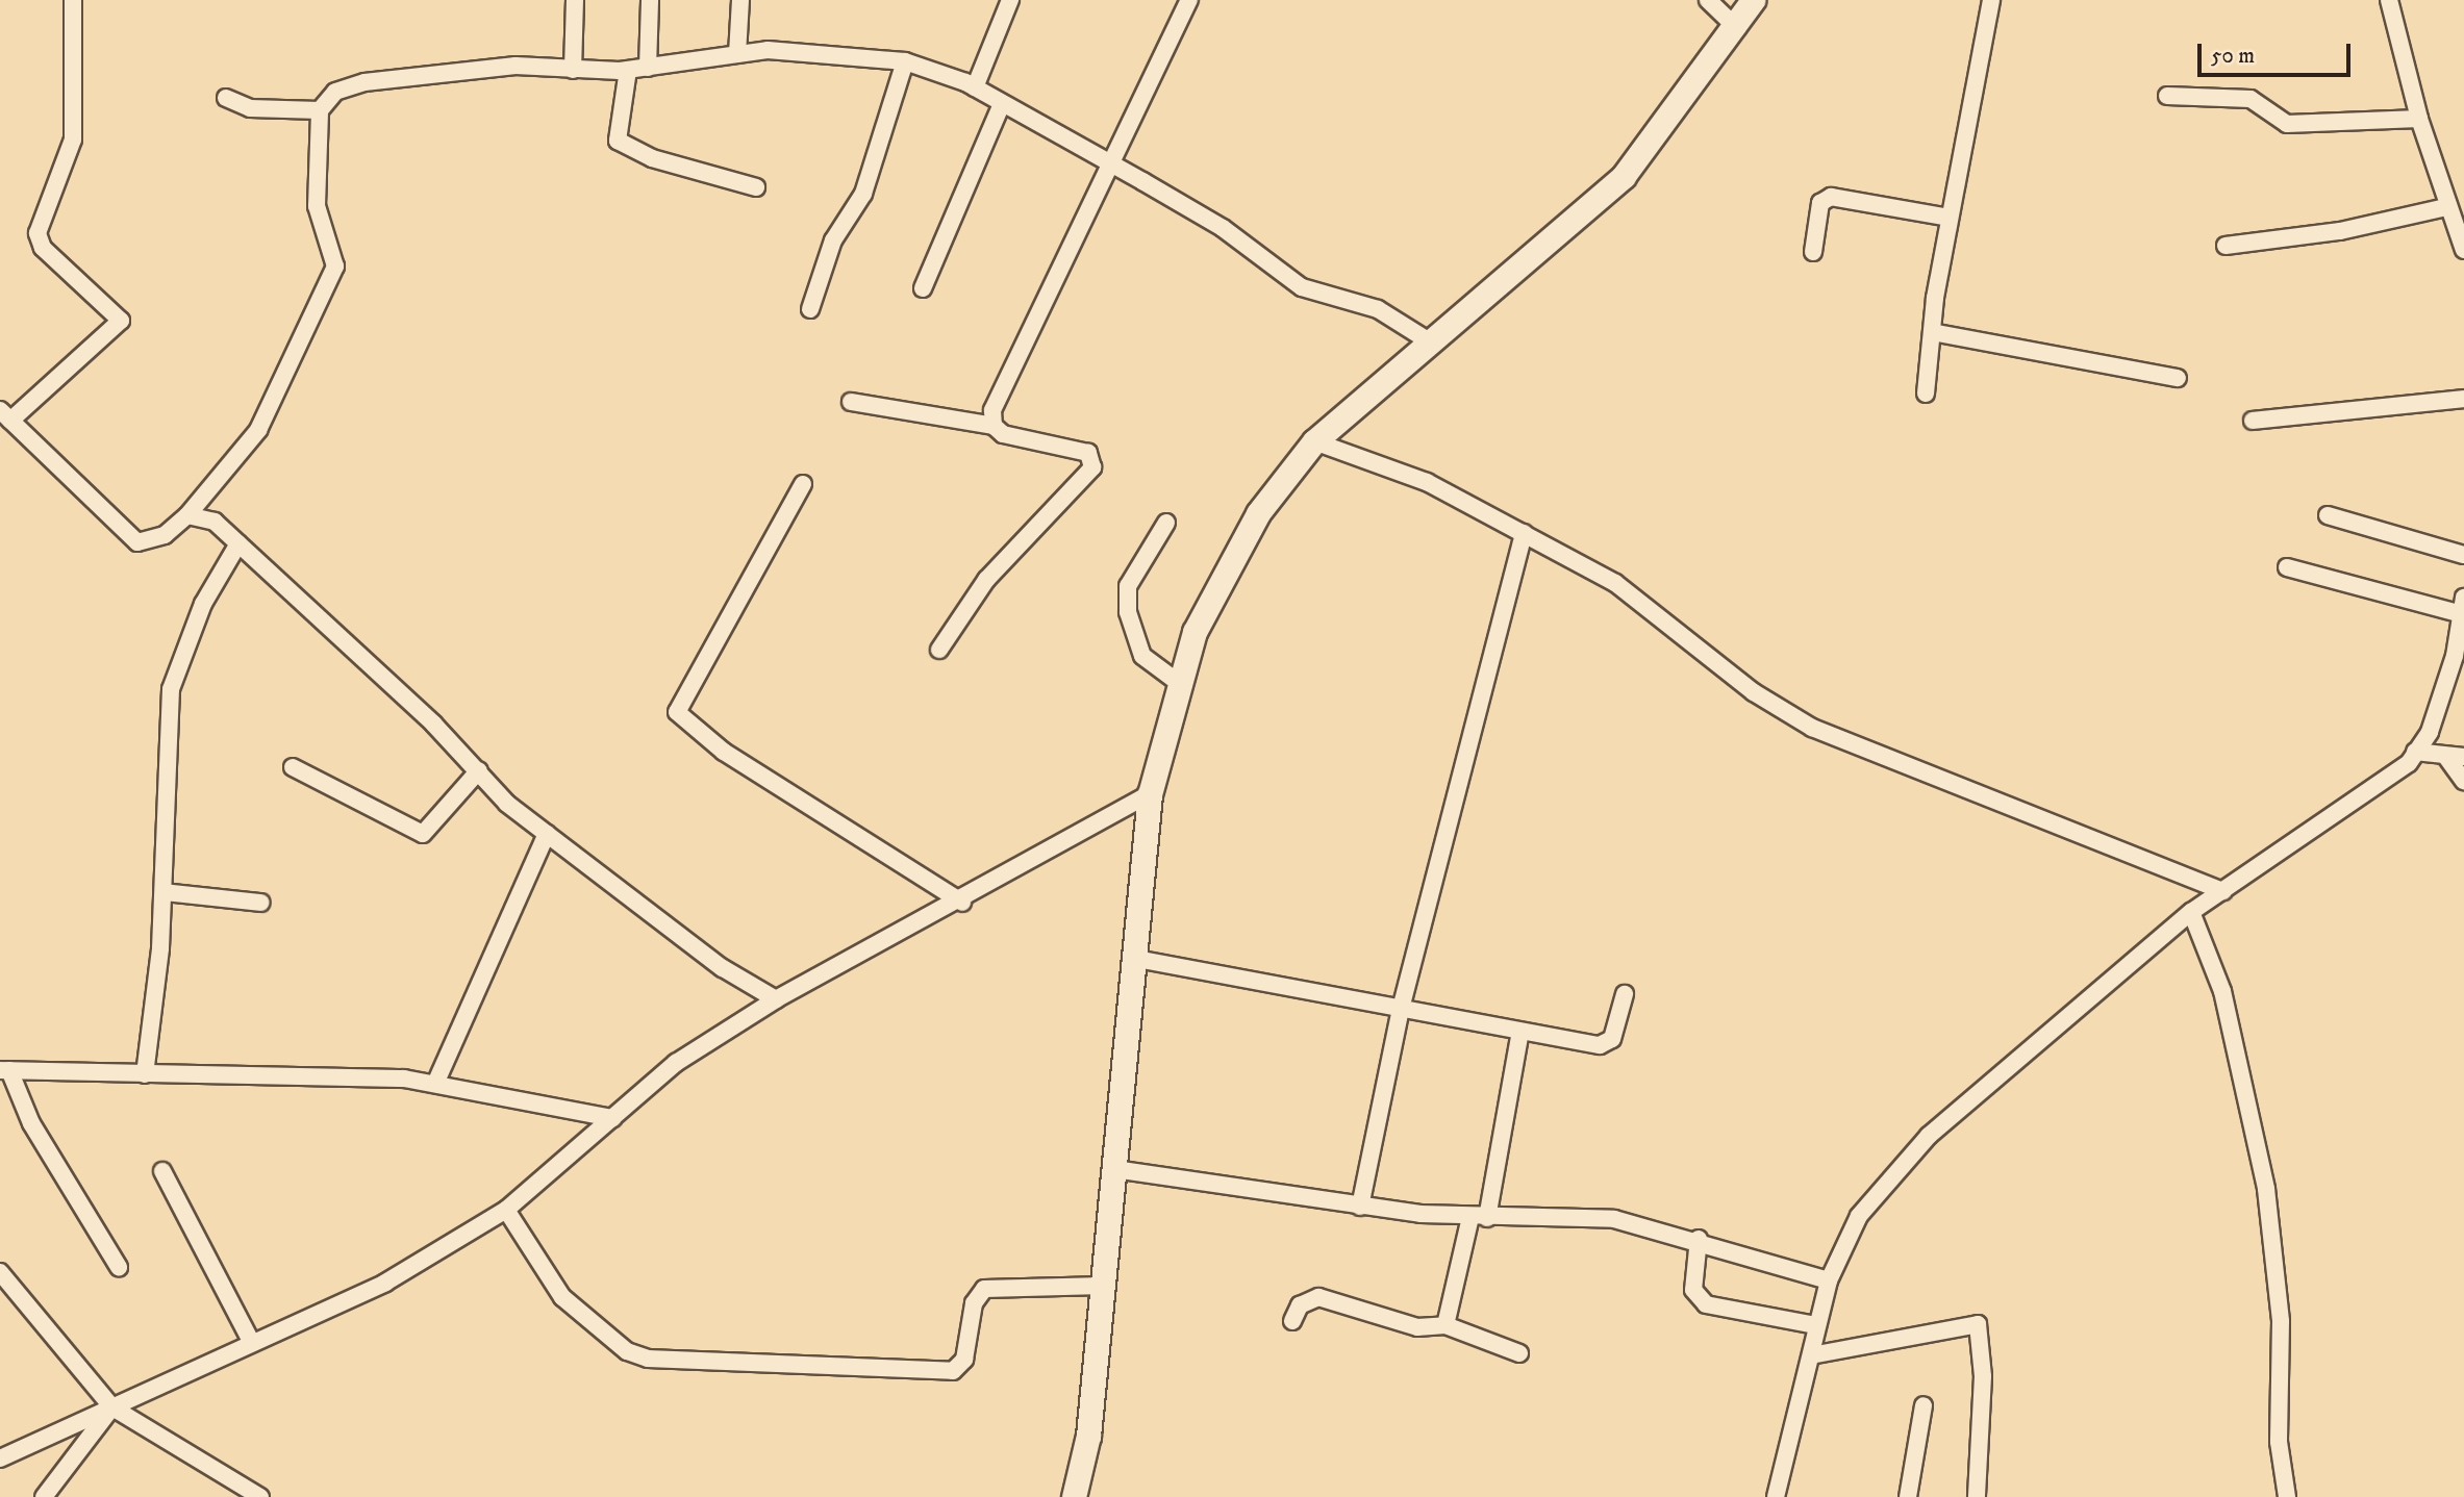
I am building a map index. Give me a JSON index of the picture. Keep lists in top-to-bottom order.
{
  "scale_bar": "50 m"
}
